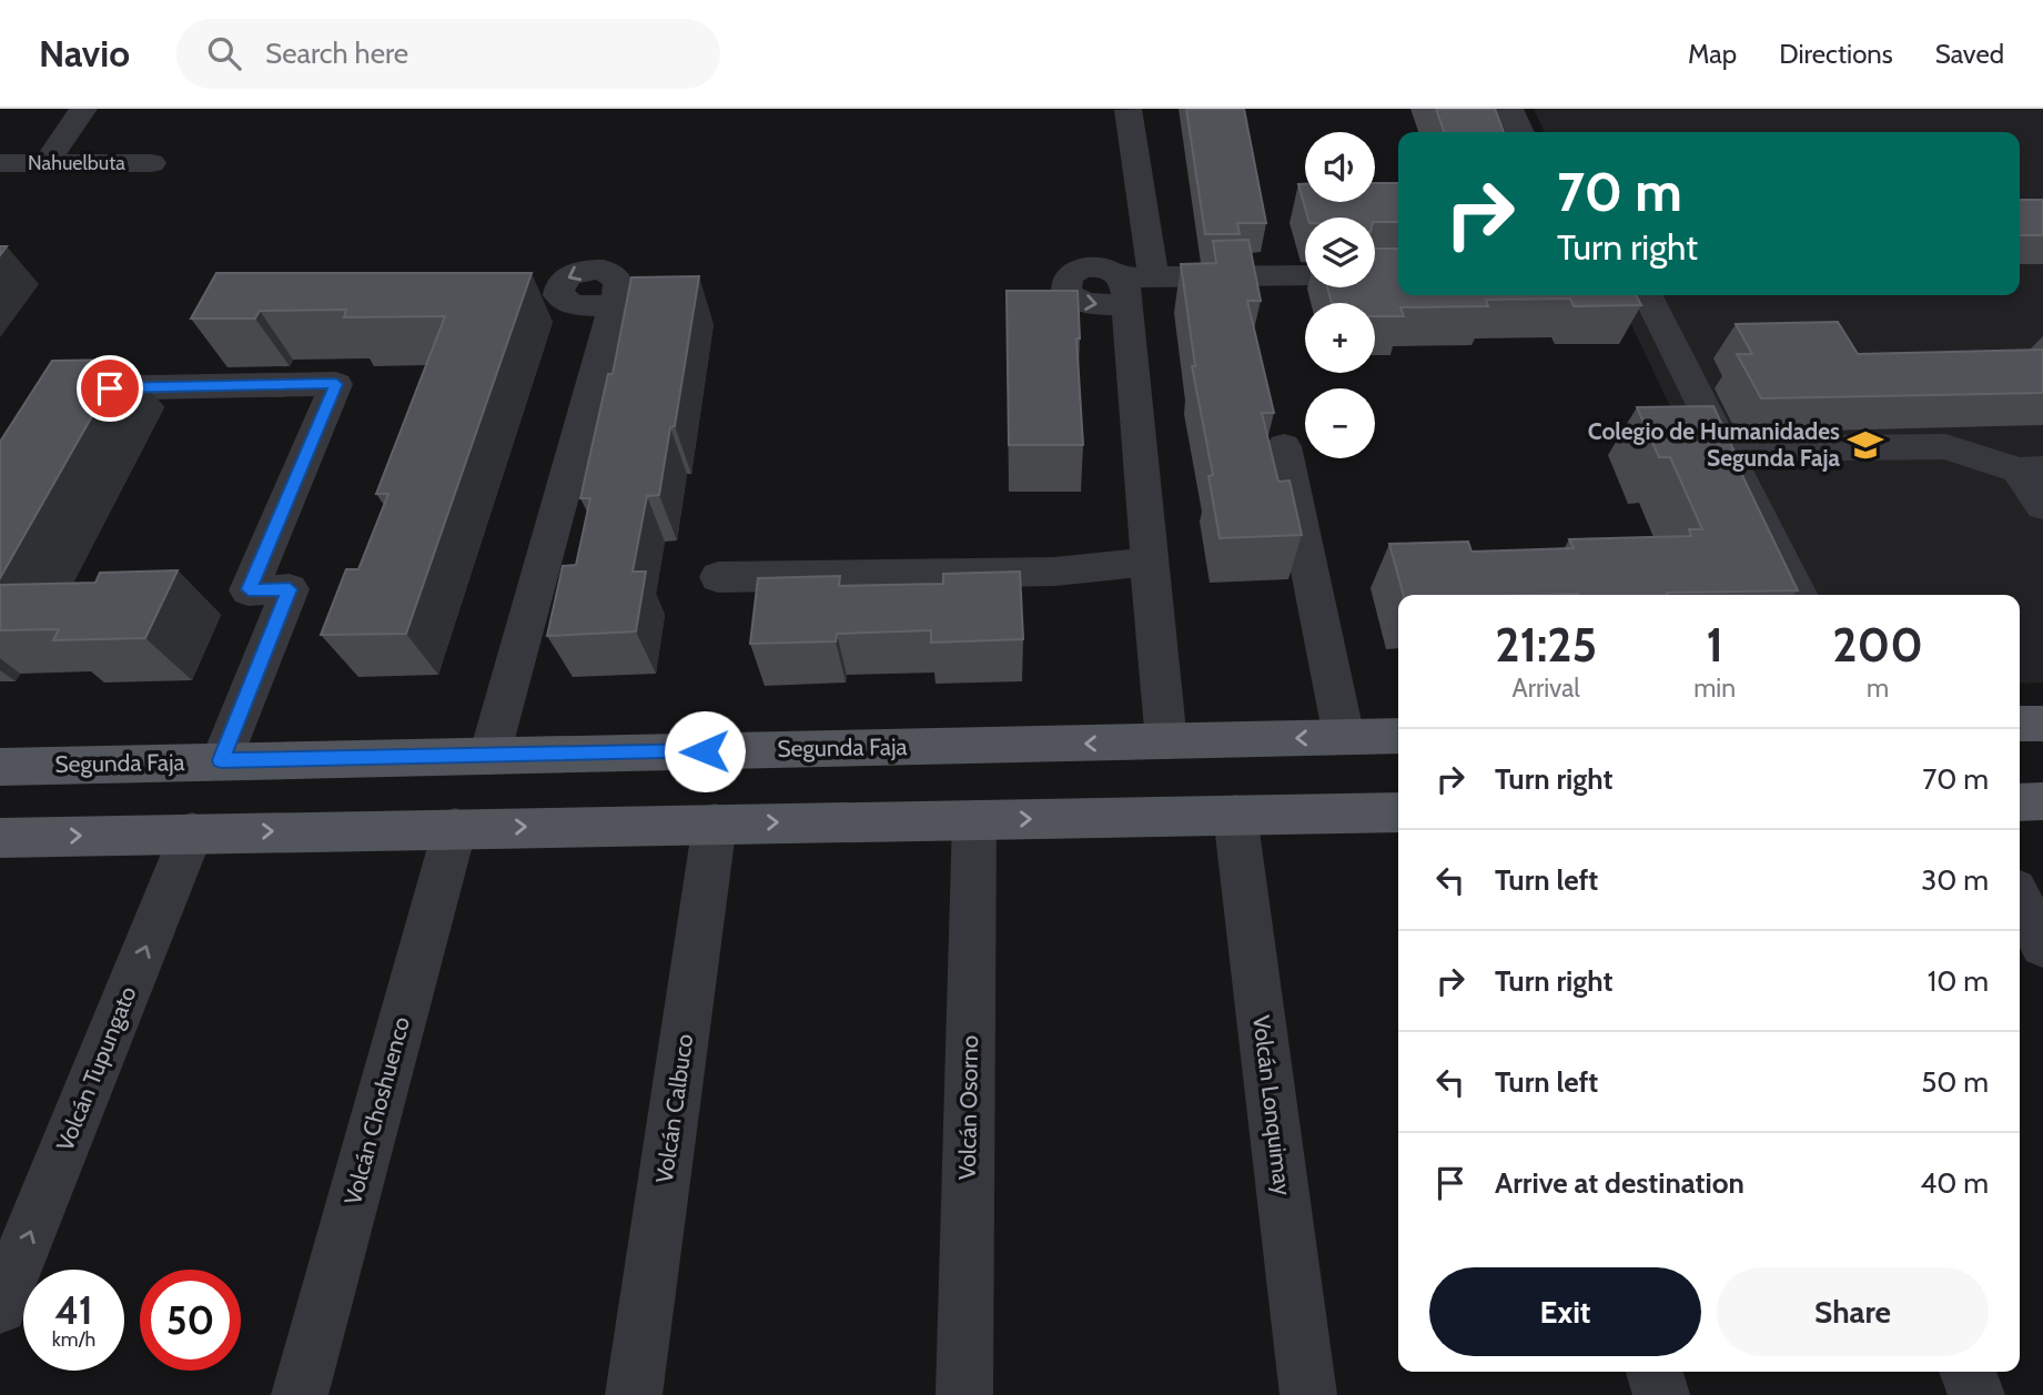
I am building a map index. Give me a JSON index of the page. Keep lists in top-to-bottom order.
{
  "streets": {
    "main road": ["Segunda Faja"],
    "street": [
      "Nahuelbuta",
      "Volcán Tupungato",
      "Volcán Lonquimay",
      "Volcán Osorno",
      "Volcán Calbuco",
      "Volcán Choshuenco"
    ]
  },
  "one_way": ["Volcán Tupungato"],
  "places": {
    "school or university": ["Colegio de Humanidades Segunda Faja"]
  },
  "page": {
    "header": "Navio",
    "search": "Search here",
    "nav": ["Map", "Directions", "Saved"],
    "map_buttons": ["+", "−"],
    "turn": ["70 m", "Turn right"],
    "eta": [
      "21:25",
      "Arrival",
      "1",
      "min",
      "200",
      "m"
    ],
    "list": [
      {
        "name": "Turn right",
        "value": "70 m"
      },
      {
        "name": "Turn left",
        "value": "30 m"
      },
      {
        "name": "Turn right",
        "value": "10 m"
      },
      {
        "name": "Turn left",
        "value": "50 m"
      },
      {
        "name": "Arrive at destination",
        "value": "40 m"
      }
    ],
    "buttons": ["Exit", "Share"],
    "speed": "41 km/h",
    "limit": "50"
  }
}
